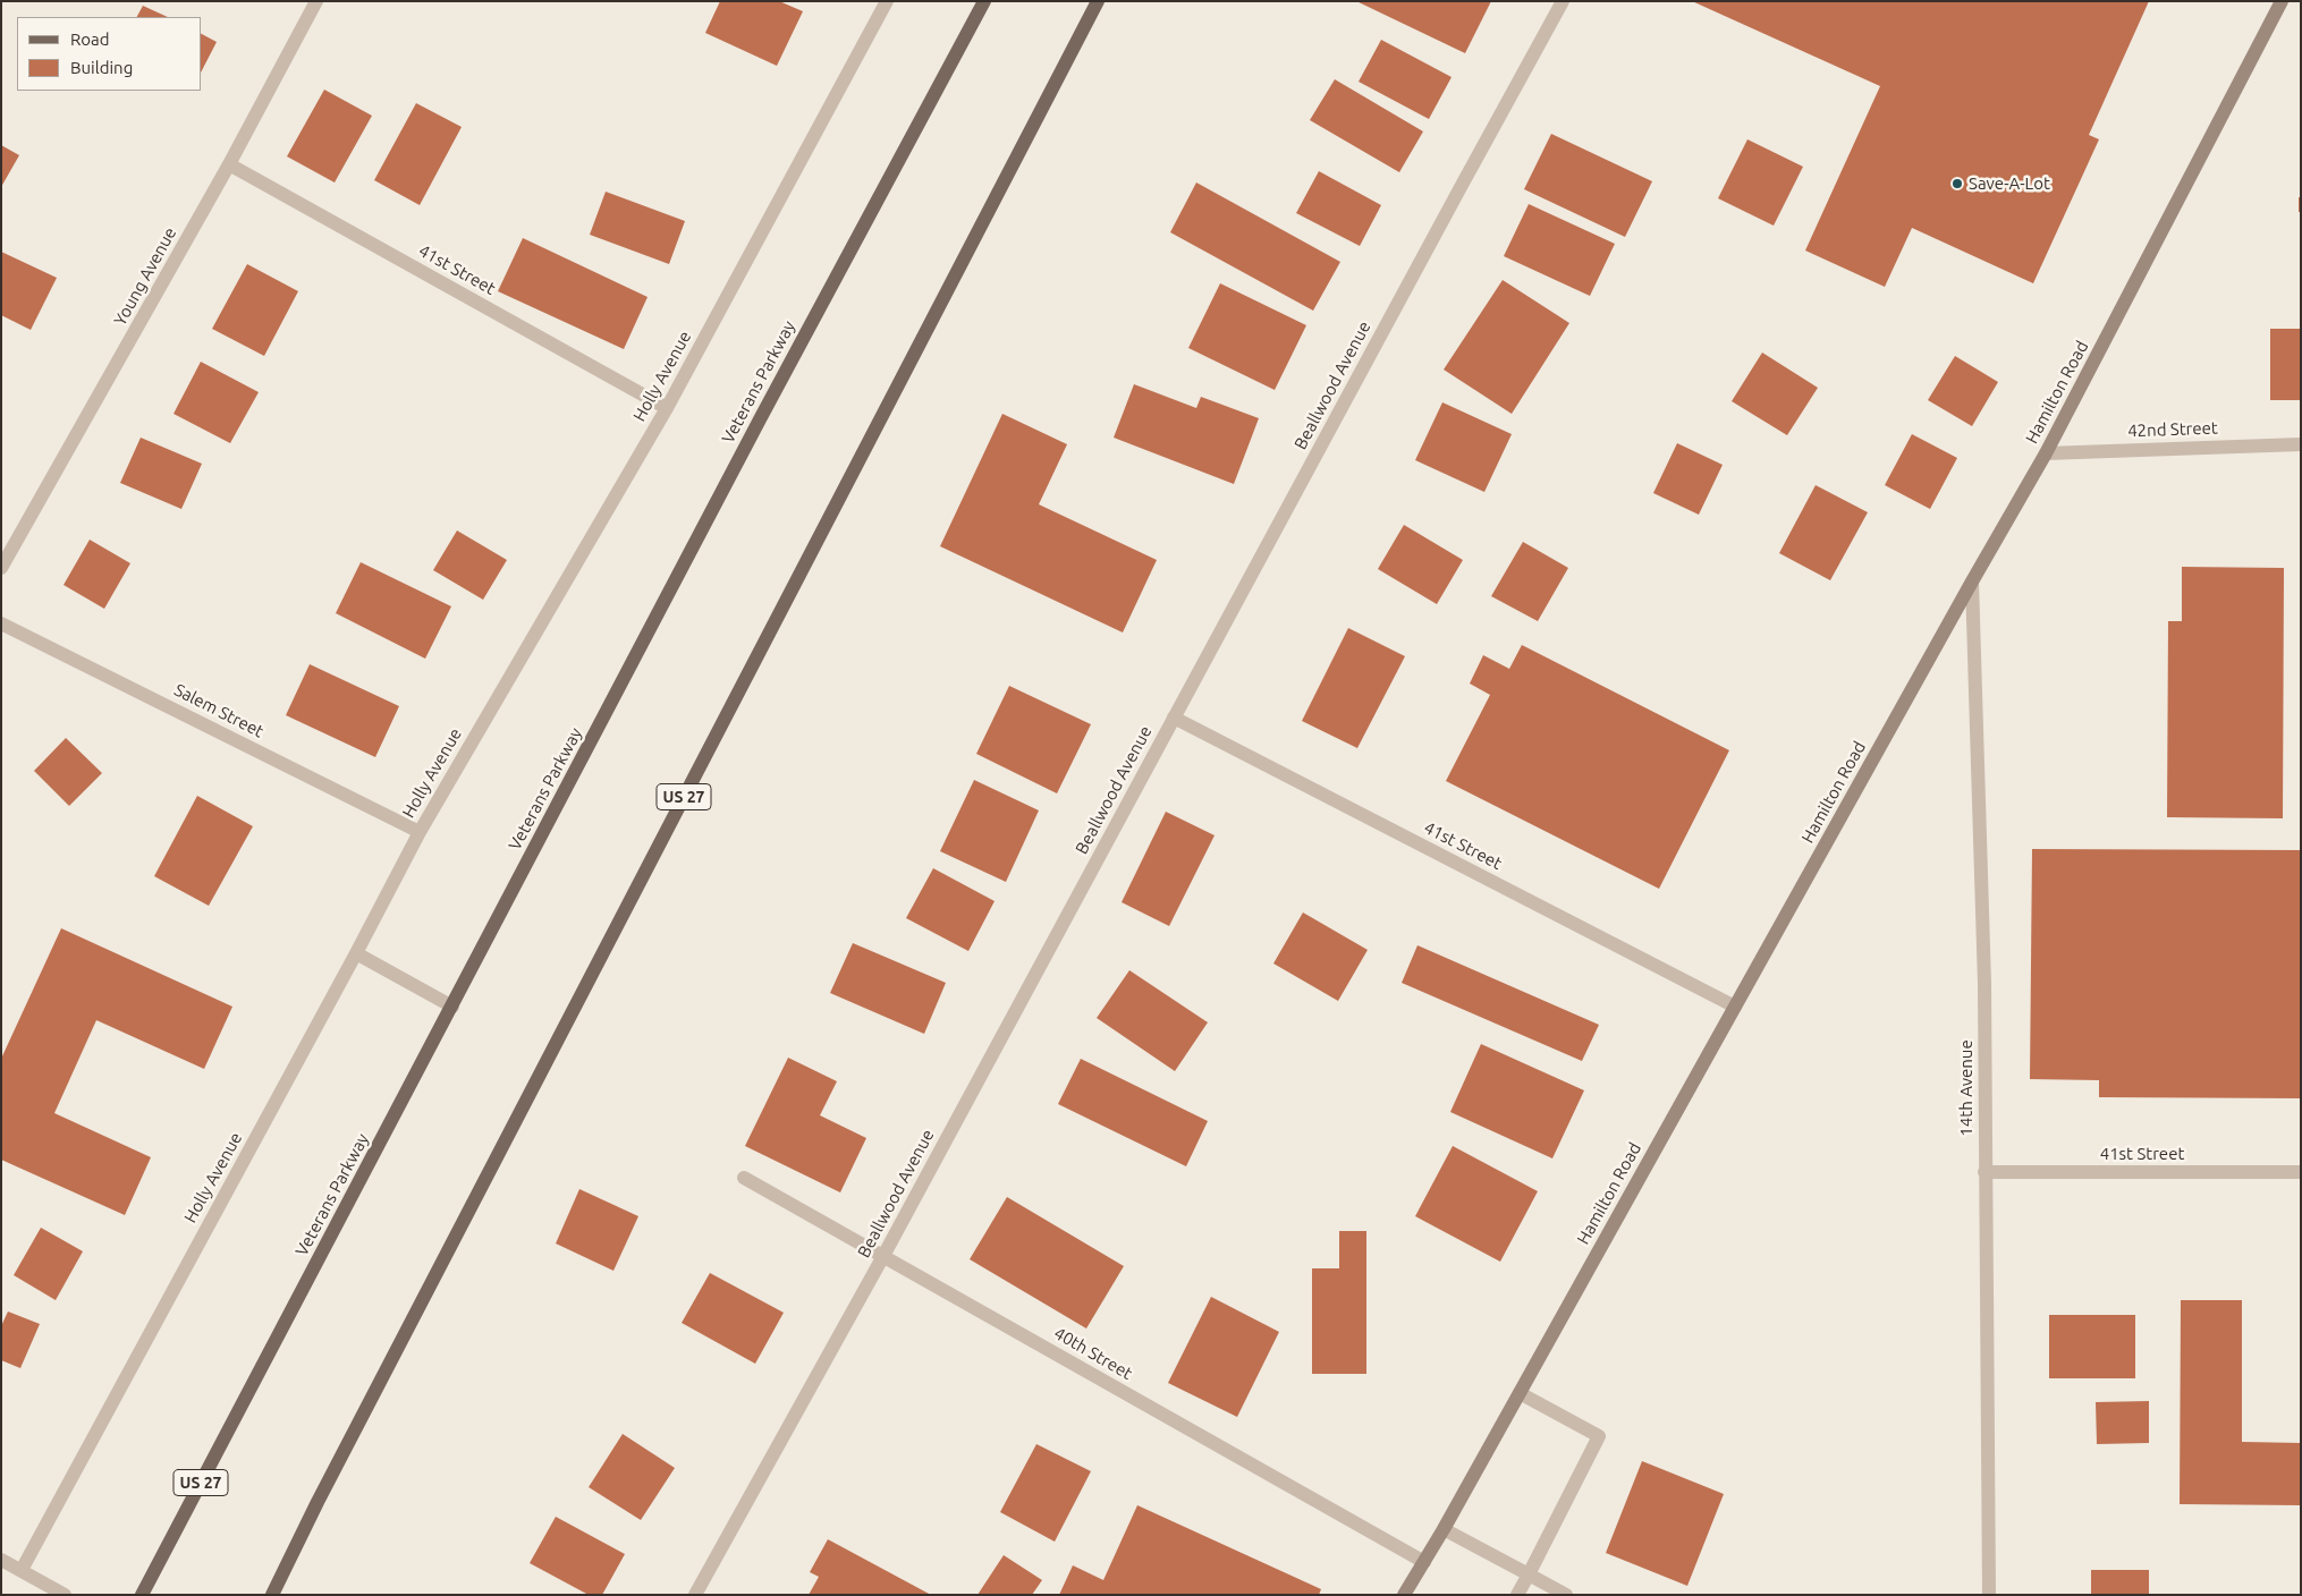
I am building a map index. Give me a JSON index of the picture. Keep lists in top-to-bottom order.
{
  "streets": {
    "main road": ["Veterans Parkway", "US 27"],
    "street": [
      "41st Street",
      "Young Avenue",
      "Holly Avenue",
      "Beallwood Avenue",
      "Hamilton Road",
      "42nd Street",
      "Salem Street",
      "14th Avenue",
      "40th Street"
    ]
  },
  "crossings": [
    ["41st Street", "Young Avenue"],
    ["41st Street", "Holly Avenue"],
    ["41st Street", "Beallwood Avenue"],
    ["41st Street", "Hamilton Road"],
    ["41st Street", "14th Avenue"],
    ["Holly Avenue", "Salem Street"],
    ["Beallwood Avenue", "40th Street"],
    ["Hamilton Road", "42nd Street"],
    ["Hamilton Road", "14th Avenue"],
    ["Hamilton Road", "40th Street"]
  ],
  "places": ["Save-A-Lot"],
  "legend": ["Road", "Building"]
}
